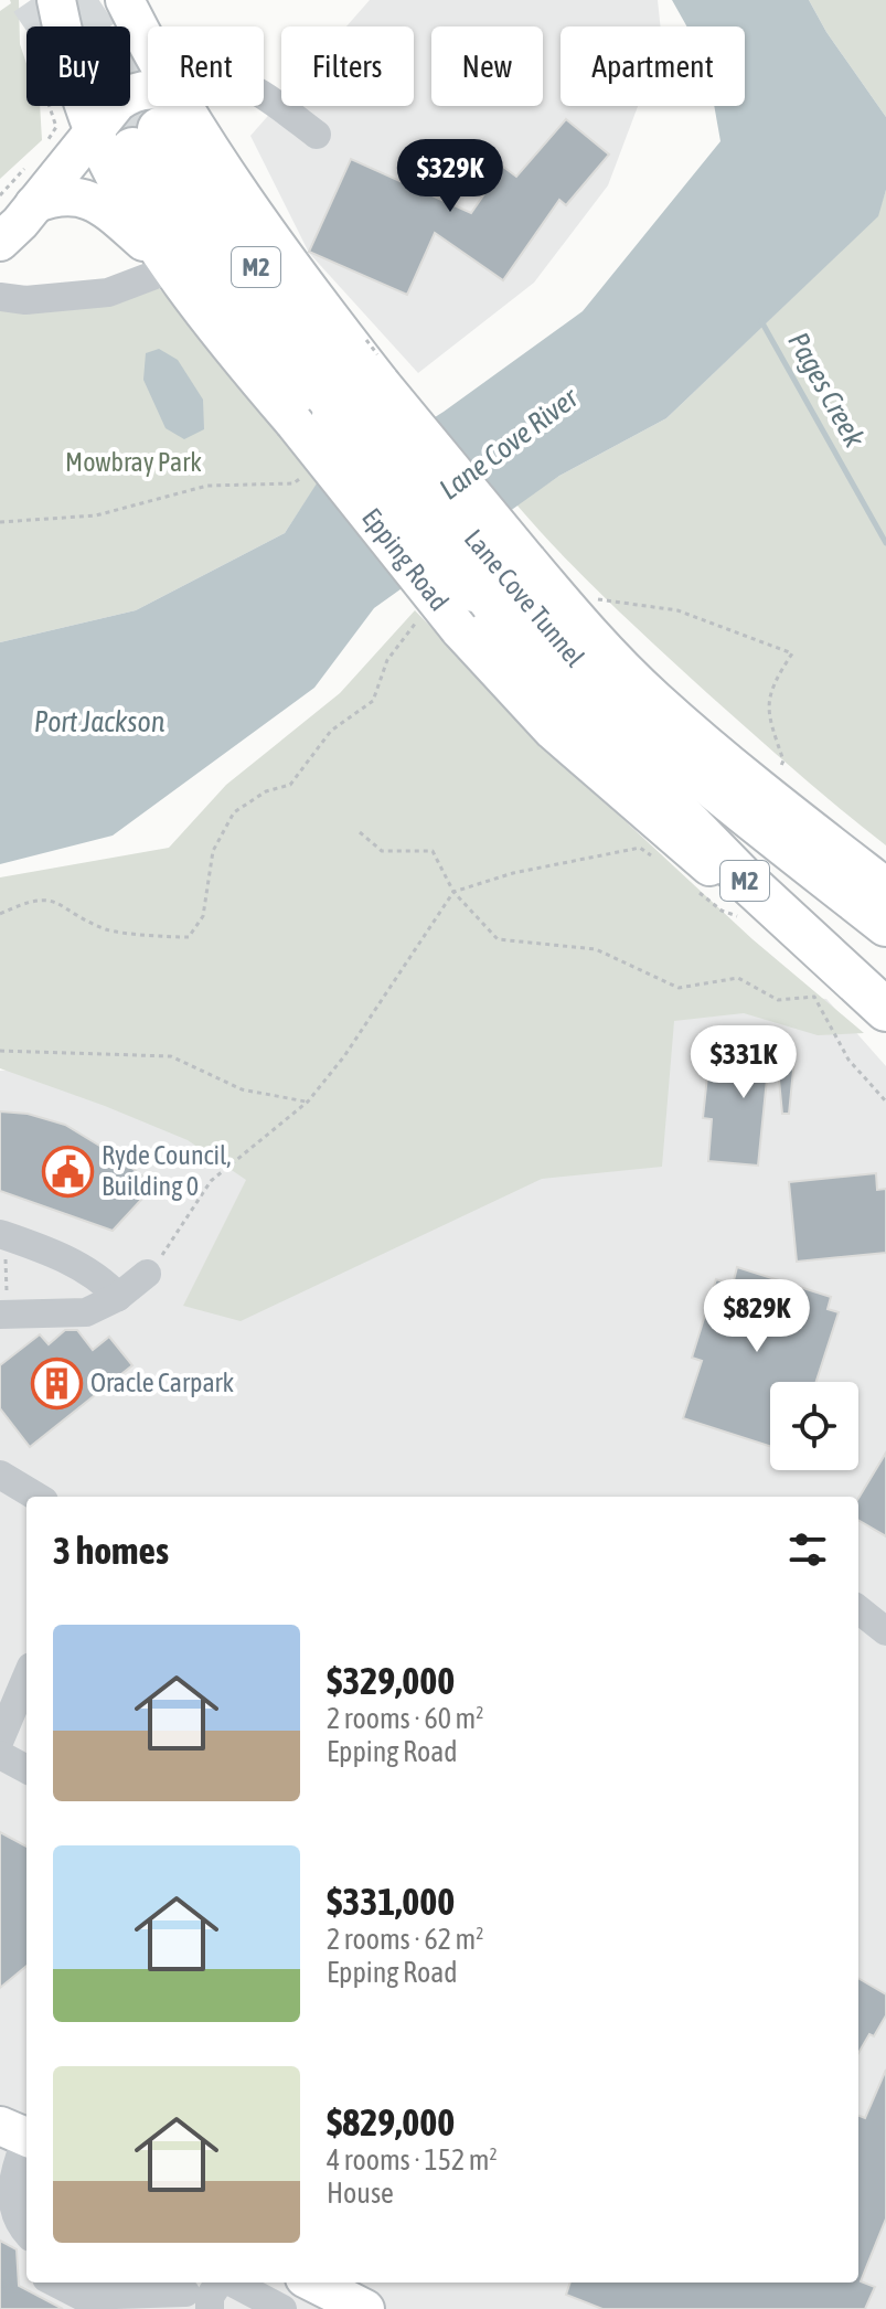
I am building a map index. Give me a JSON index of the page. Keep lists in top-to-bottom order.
{
  "streets": {
    "highway": ["M2", "Lane Cove Tunnel"],
    "main road": ["Epping Road"]
  },
  "crossings": [
    ["M2", "Lane Cove Tunnel"],
    ["Epping Road", "Lane Cove Tunnel"]
  ],
  "water": ["Pages Creek", "Lane Cove River", "Port Jackson"],
  "parks": ["Mowbray Park"],
  "places": {
    "public building": ["Ryde Council, Building 0"],
    "building": ["Oracle Carpark"]
  },
  "page": {
    "chip": [
      "Buy",
      "Rent",
      "Filters",
      "New",
      "Apartment"
    ],
    "price": ["$329K", "$331K", "$829K"],
    "heading": "3 homes",
    "list": [
      {
        "name": "$329,000",
        "note": "2 rooms · 60 m² · Epping Road"
      },
      {
        "name": "$331,000",
        "note": "2 rooms · 62 m² · Epping Road"
      },
      {
        "name": "$829,000",
        "note": "4 rooms · 152 m² · House"
      }
    ]
  }
}
